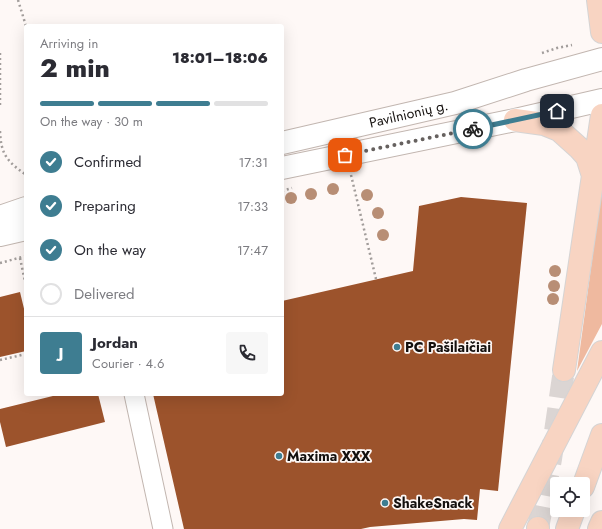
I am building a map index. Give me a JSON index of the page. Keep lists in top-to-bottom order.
{
  "streets": {
    "street": ["Pavilnionių g."]
  },
  "places": ["PC Pašilaičiai", "Maxima XXX", "ShakeSnack"],
  "page": {
    "heading": ["2 min", "Arriving in", "18:01–18:06"],
    "panel": ["Jordan", "Courier · 4.6"],
    "bar": "On the way · 30 m",
    "list": [
      ["Confirmed", "17:31"],
      ["Preparing", "17:33"],
      ["On the way", "17:47"],
      "Delivered"
    ],
    "round": "J"
  }
}
